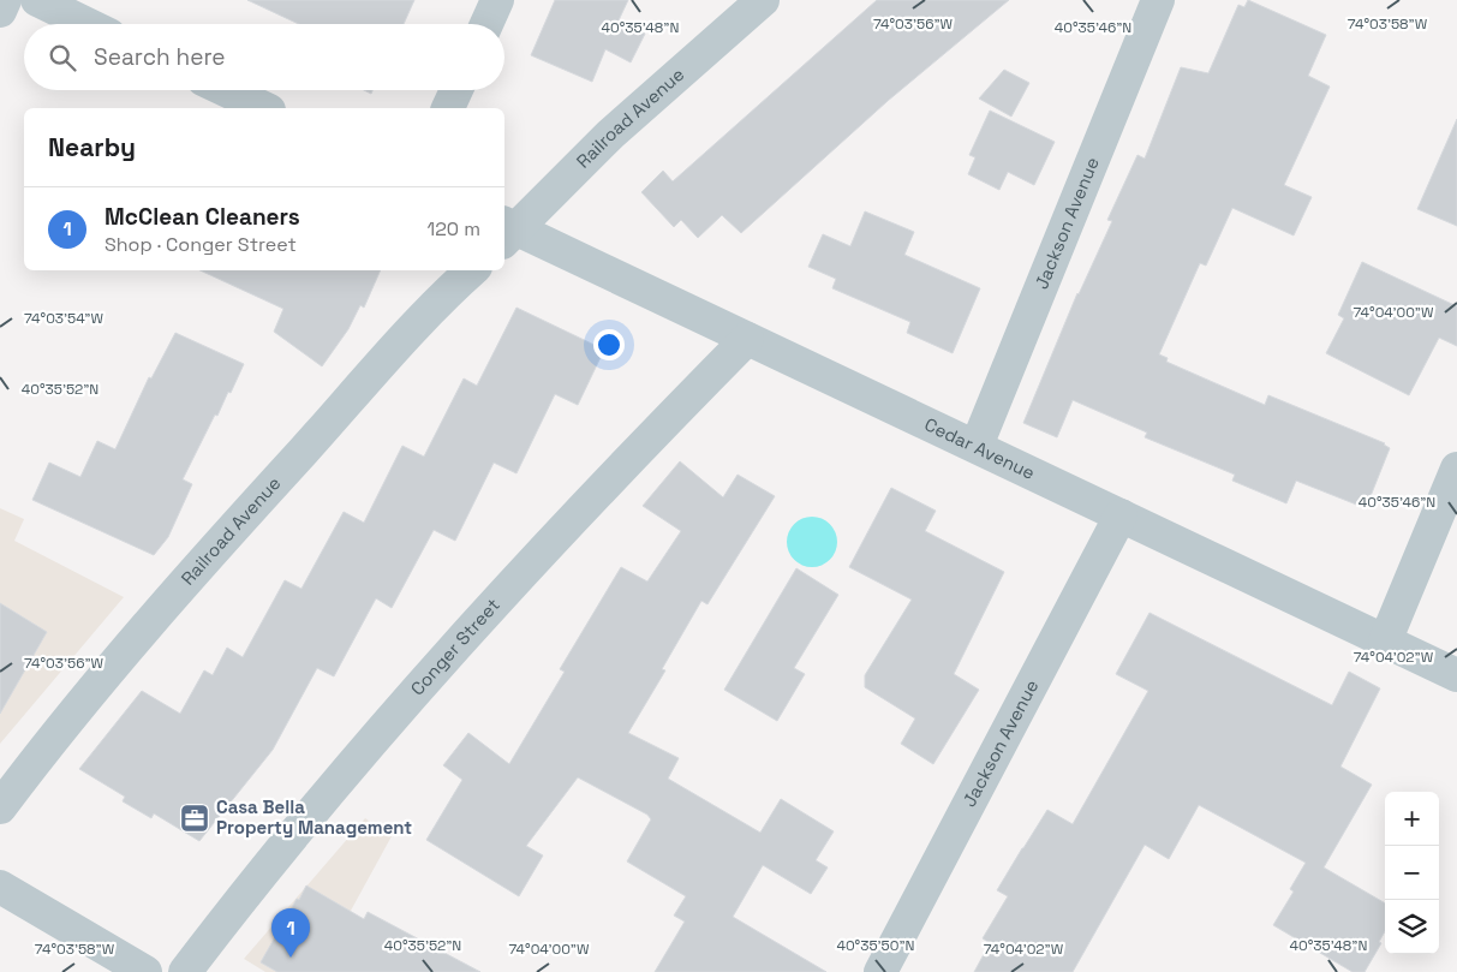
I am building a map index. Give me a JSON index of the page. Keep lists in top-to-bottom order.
{
  "streets": {
    "street": [
      "Railroad Avenue",
      "Jackson Avenue",
      "Cedar Avenue",
      "Conger Street"
    ]
  },
  "crossings": [
    ["Railroad Avenue", "Cedar Avenue"],
    ["Jackson Avenue", "Cedar Avenue"],
    ["Cedar Avenue", "Conger Street"]
  ],
  "places": {
    "office": ["Casa Bella Property Management"]
  },
  "page": {
    "search": "Search here",
    "heading": "Nearby",
    "list": [
      {
        "mark": "1",
        "name": "McClean Cleaners",
        "note": "Shop · Conger Street",
        "value": "120 m"
      }
    ],
    "map_buttons": ["+", "−"],
    "pins": "1"
  },
  "coordinates": [
    "74°03'56\"W",
    "74°03'58\"W",
    "40°35'48\"N",
    "40°35'46\"N",
    "74°04'00\"W",
    "74°03'54\"W",
    "40°35'52\"N",
    "74°04'02\"W",
    "40°35'50\"N"
  ]
}
